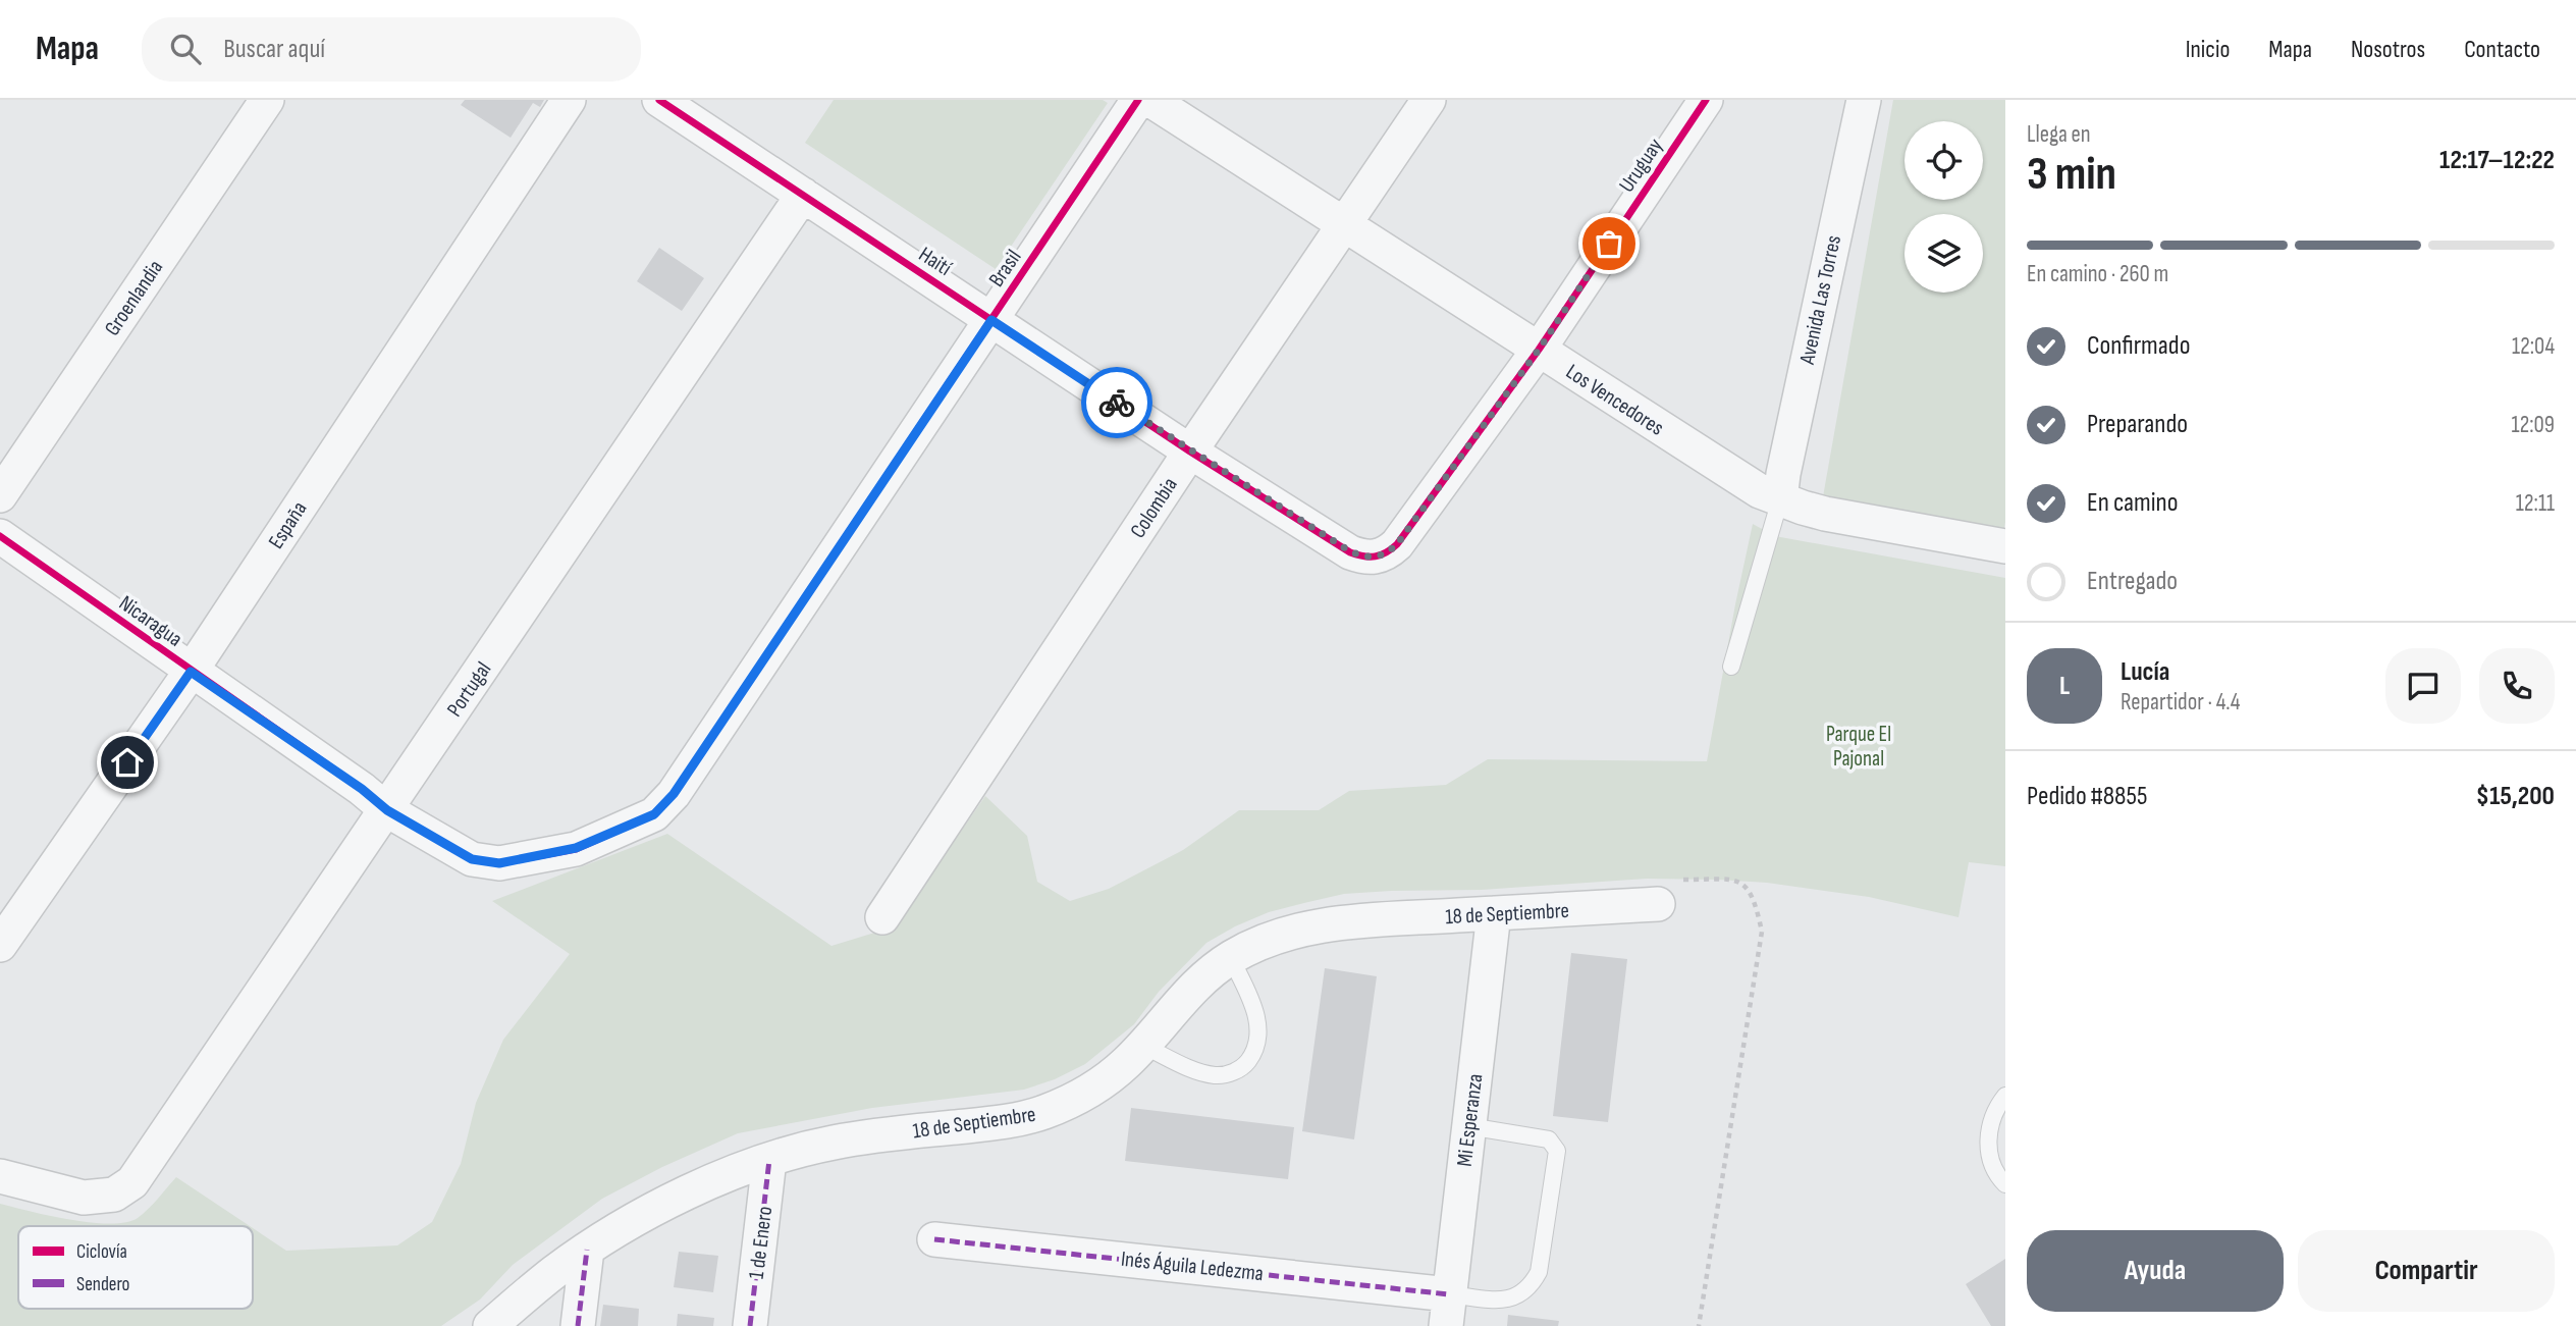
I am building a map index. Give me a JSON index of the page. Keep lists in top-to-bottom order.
{
  "streets": {
    "street": [
      "Uruguay",
      "Haití",
      "Brasil",
      "Groenlandia",
      "Avenida Las Torres",
      "Los Vencedores",
      "Colombia",
      "España",
      "Nicaragua",
      "Portugal",
      "18 de Septiembre",
      "Mi Esperanza",
      "1 de Enero",
      "Inés Águila Ledezma"
    ]
  },
  "crossings": [
    ["Uruguay", "Haití"],
    ["Uruguay", "Los Vencedores"],
    ["Haití", "Brasil"],
    ["Haití", "Colombia"],
    ["Haití", "Portugal"],
    ["Brasil", "Nicaragua"],
    ["Avenida Las Torres", "Los Vencedores"],
    ["Los Vencedores", "Colombia"],
    ["España", "Nicaragua"],
    ["Nicaragua", "Portugal"],
    ["18 de Septiembre", "Mi Esperanza"],
    ["18 de Septiembre", "1 de Enero"],
    ["Mi Esperanza", "Inés Águila Ledezma"]
  ],
  "parks": ["Parque El Pajonal"],
  "legend": ["Ciclovía", "Sendero"],
  "page": {
    "header": "Mapa",
    "search": "Buscar aquí",
    "nav": [
      "Inicio",
      "Mapa",
      "Nosotros",
      "Contacto"
    ],
    "heading": ["3 min", "Llega en", "12:17–12:22"],
    "panel": [
      "Lucía",
      "Repartidor · 4.4",
      "Pedido #8855",
      "$15,200"
    ],
    "bar": "En camino · 260 m",
    "list": [
      ["Confirmado", "12:04"],
      ["Preparando", "12:09"],
      ["En camino", "12:11"],
      "Entregado"
    ],
    "round": "L",
    "buttons": ["Ayuda", "Compartir"]
  }
}
